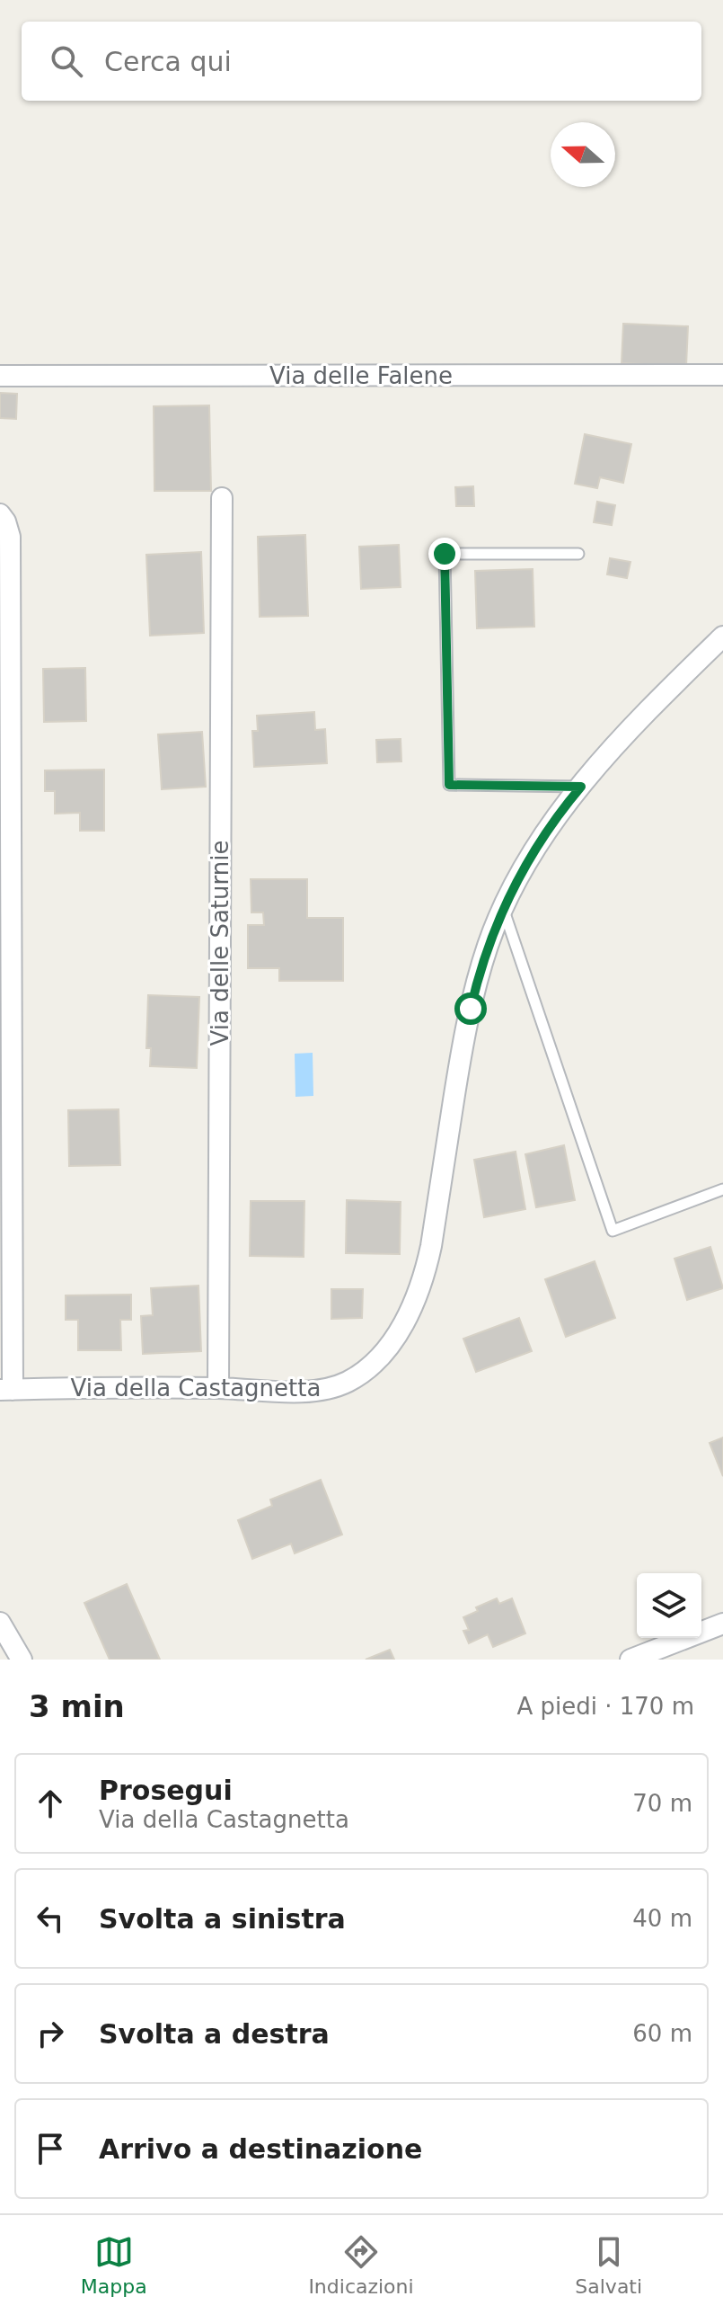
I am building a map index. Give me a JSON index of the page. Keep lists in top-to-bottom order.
{
  "streets": {
    "street": ["Via delle Falene", "Via delle Saturnie", "Via della Castagnetta"]
  },
  "crossings": [
    ["Via delle Saturnie", "Via della Castagnetta"]
  ],
  "north": "left",
  "page": {
    "search": "Cerca qui",
    "heading": ["3 min", "A piedi · 170 m"],
    "list": [
      ["Prosegui", "Via della Castagnetta", "70 m"],
      ["Svolta a sinistra", "40 m"],
      ["Svolta a destra", "60 m"],
      "Arrivo a destinazione"
    ],
    "nav": ["Mappa", "Indicazioni", "Salvati"]
  }
}
